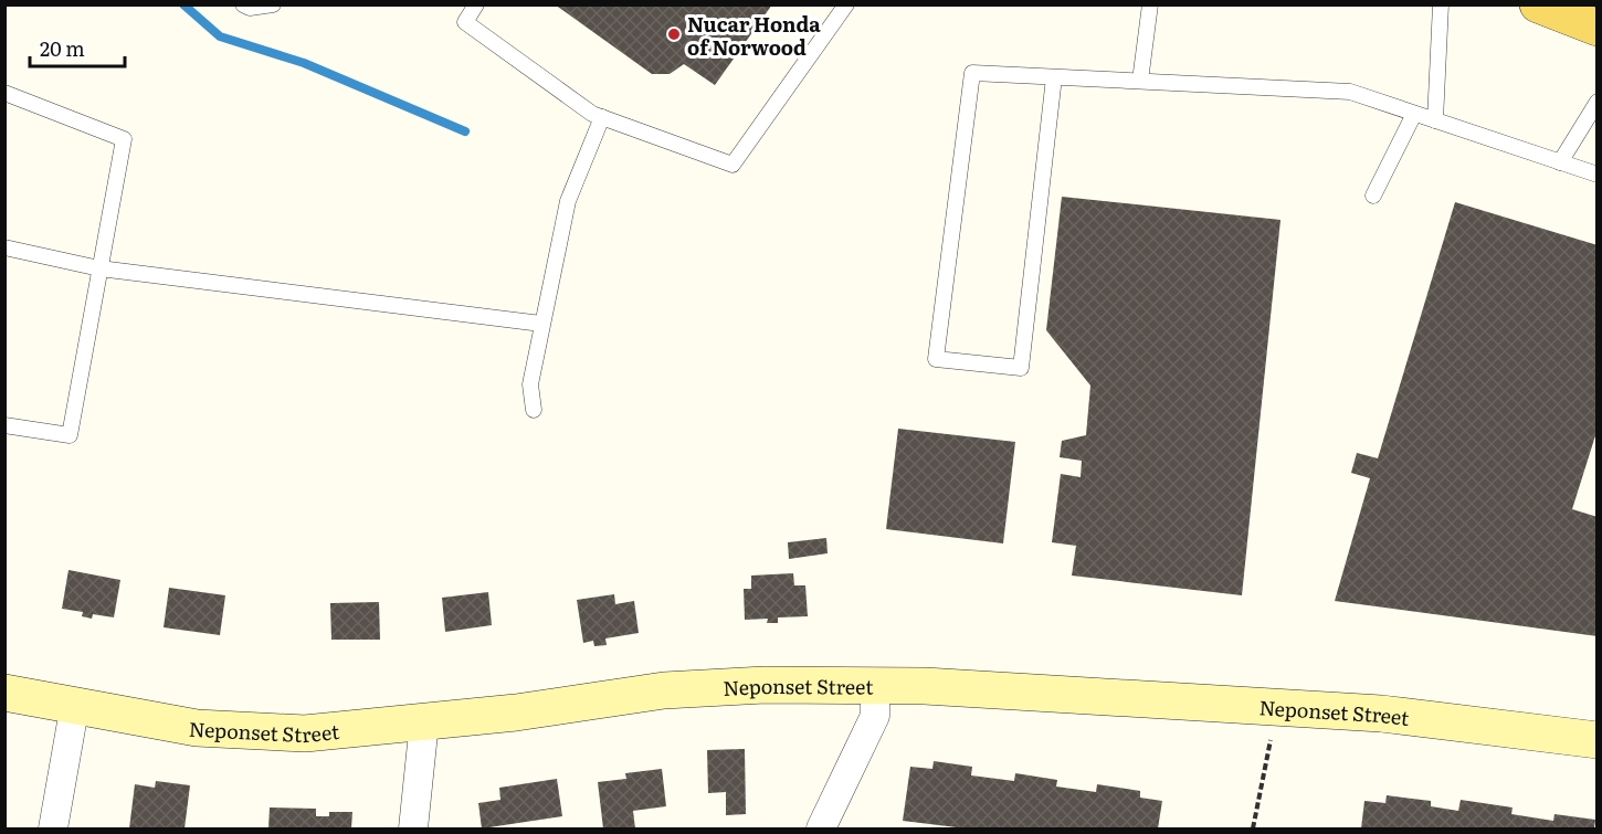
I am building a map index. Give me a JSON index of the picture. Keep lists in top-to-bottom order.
{
  "streets": {
    "street": ["Neponset Street"]
  },
  "places": ["Nucar Honda of Norwood"],
  "scale_bar": "20 m"
}
